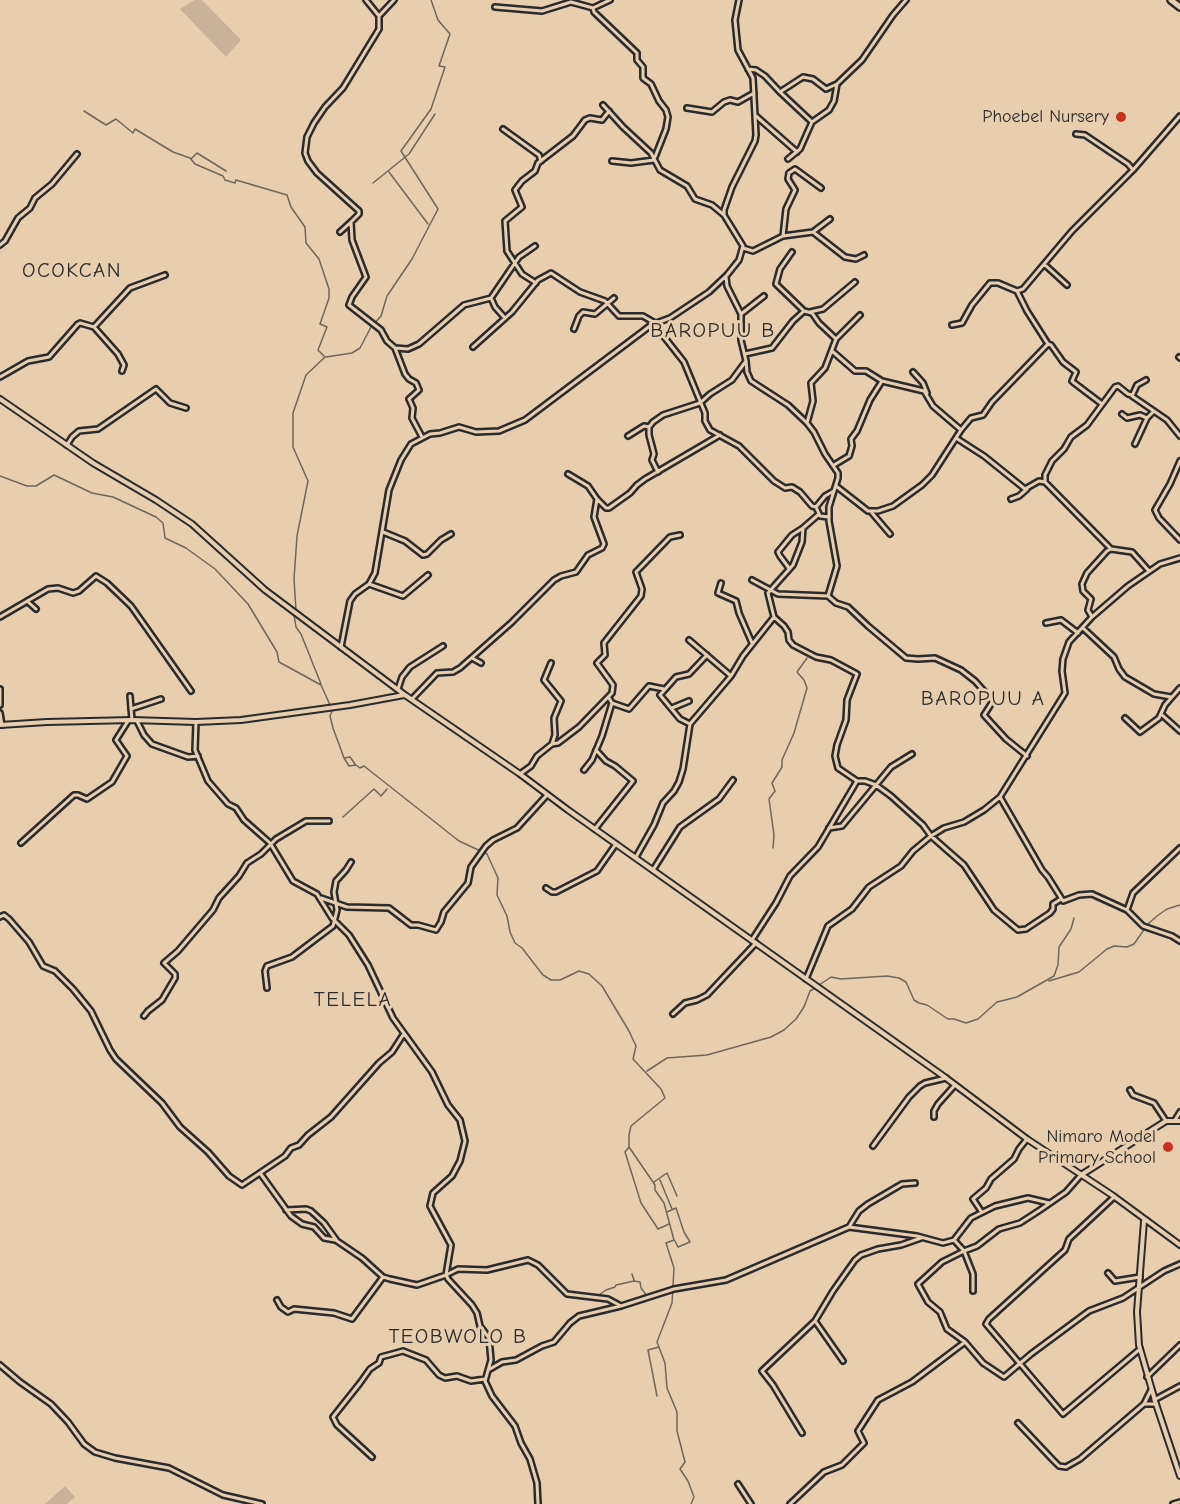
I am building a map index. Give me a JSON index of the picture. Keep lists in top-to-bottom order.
{
  "districts": [
    "OCOKCAN",
    "BAROPUU B",
    "BAROPUU A",
    "TELELA",
    "TEOBWOLO B"
  ],
  "places": ["Phoebel Nursery", "Nimaro Model Primary School"]
}
